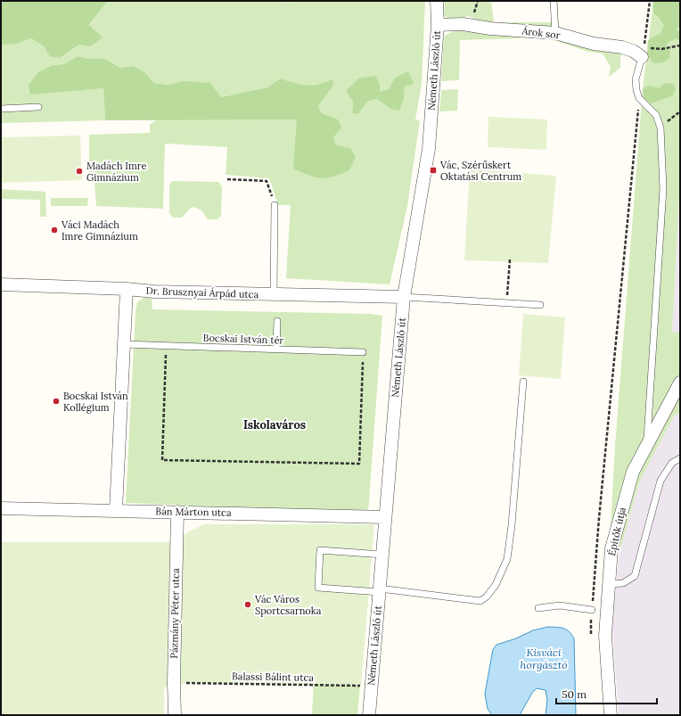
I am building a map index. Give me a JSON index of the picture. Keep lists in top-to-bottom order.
{
  "streets": {
    "street": [
      "Árok sor",
      "Németh László út",
      "Dr. Brusznyai Árpád utca",
      "Bán Márton utca",
      "Építők útja",
      "Pázmány Péter utca"
    ],
    "lane": ["Bocskai István tér"],
    "path": ["Balassi Bálint utca"]
  },
  "crossings": [
    ["Árok sor", "Németh László út"],
    ["Németh László út", "Dr. Brusznyai Árpád utca"],
    ["Németh László út", "Bán Márton utca"],
    ["Németh László út", "Balassi Bálint utca"],
    ["Bán Márton utca", "Pázmány Péter utca"],
    ["Pázmány Péter utca", "Balassi Bálint utca"]
  ],
  "districts": ["Iskolaváros"],
  "water": ["Kisváci horgásztó"],
  "places": {
    "transit": ["Vác, Szérűskert Oktatási Centrum"],
    "other": [
      "Madách Imre Gimnázium",
      "Váci Madách Imre Gimnázium",
      "Bocskai István Kollégium",
      "Vác Város Sportcsarnoka"
    ]
  },
  "scale_bar": "50 m"
}
